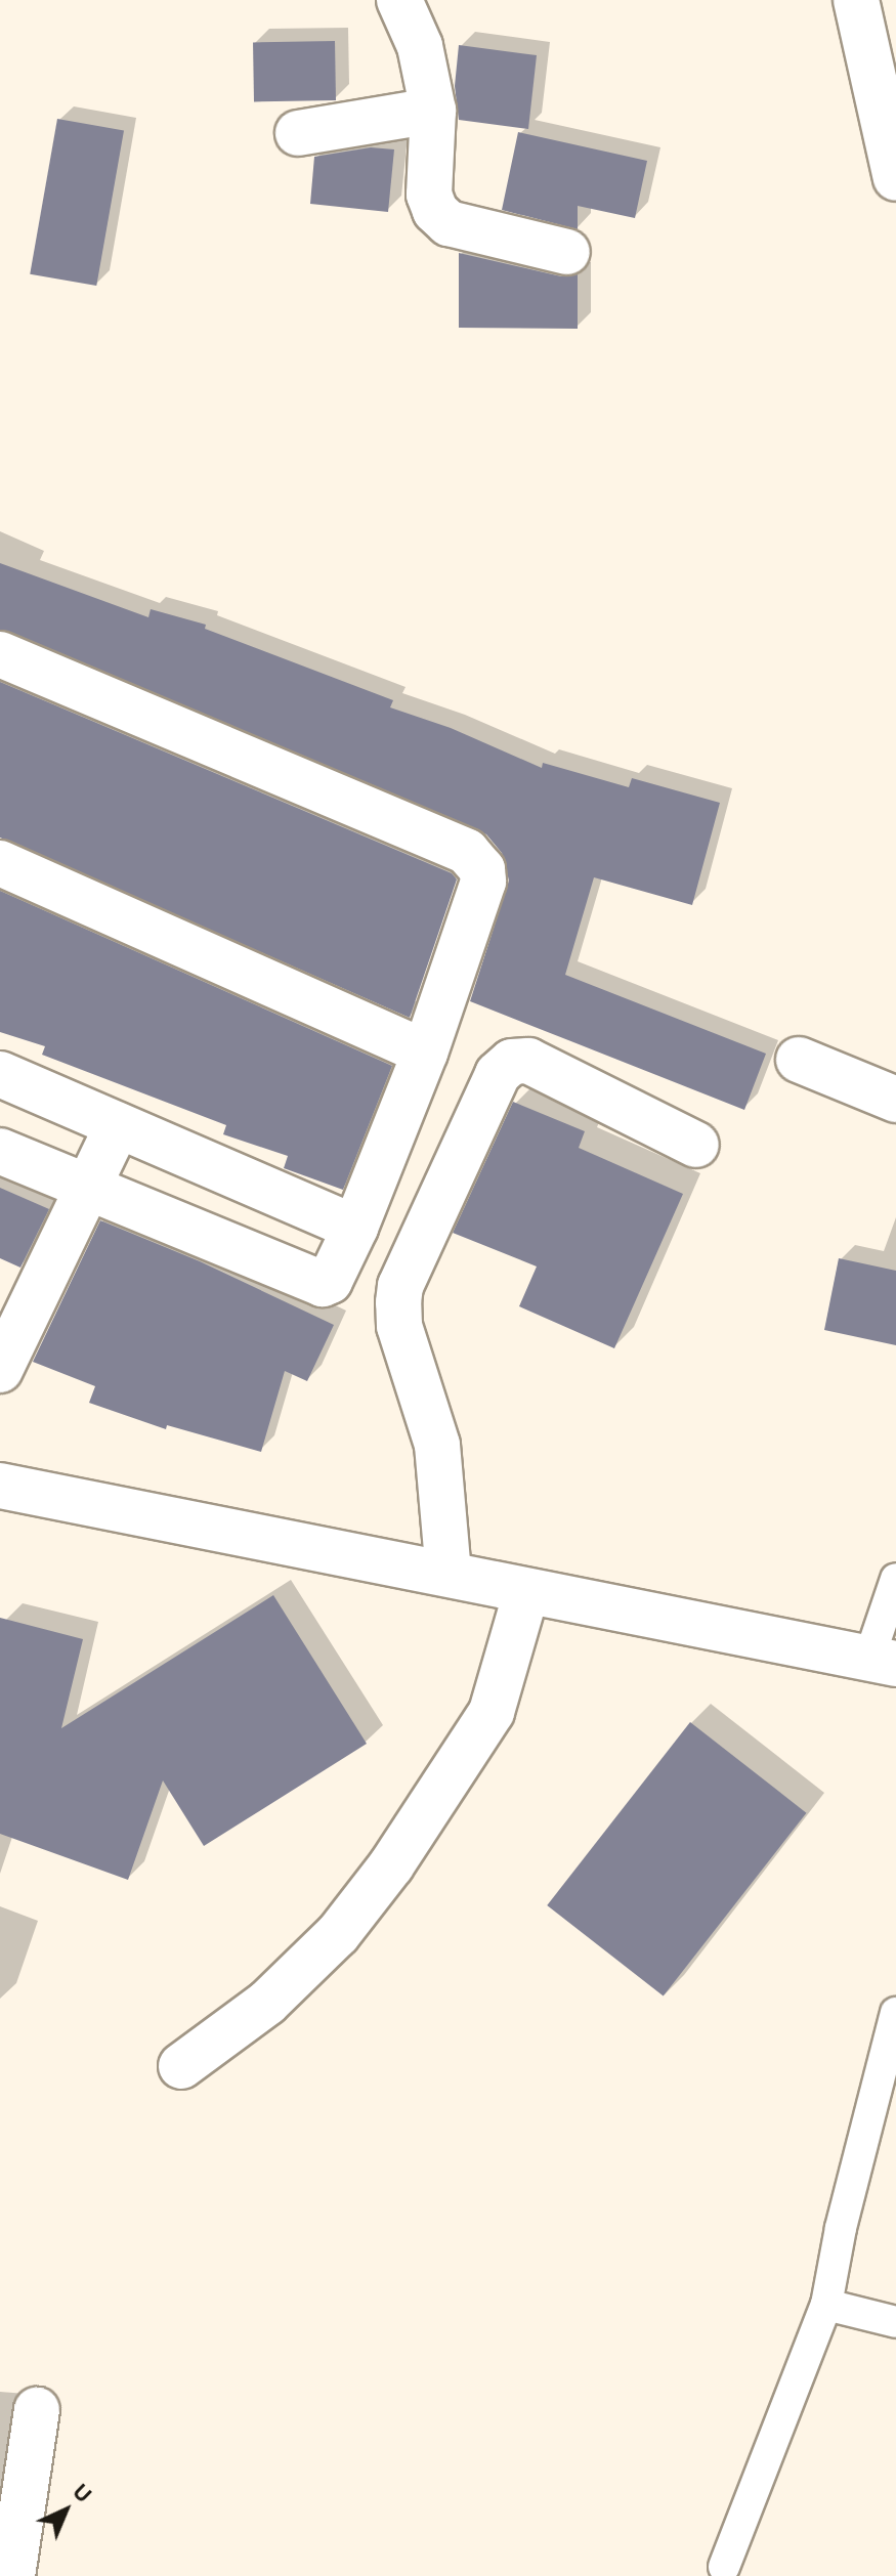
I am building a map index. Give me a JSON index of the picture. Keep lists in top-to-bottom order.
{
  "north": "top right"
}
